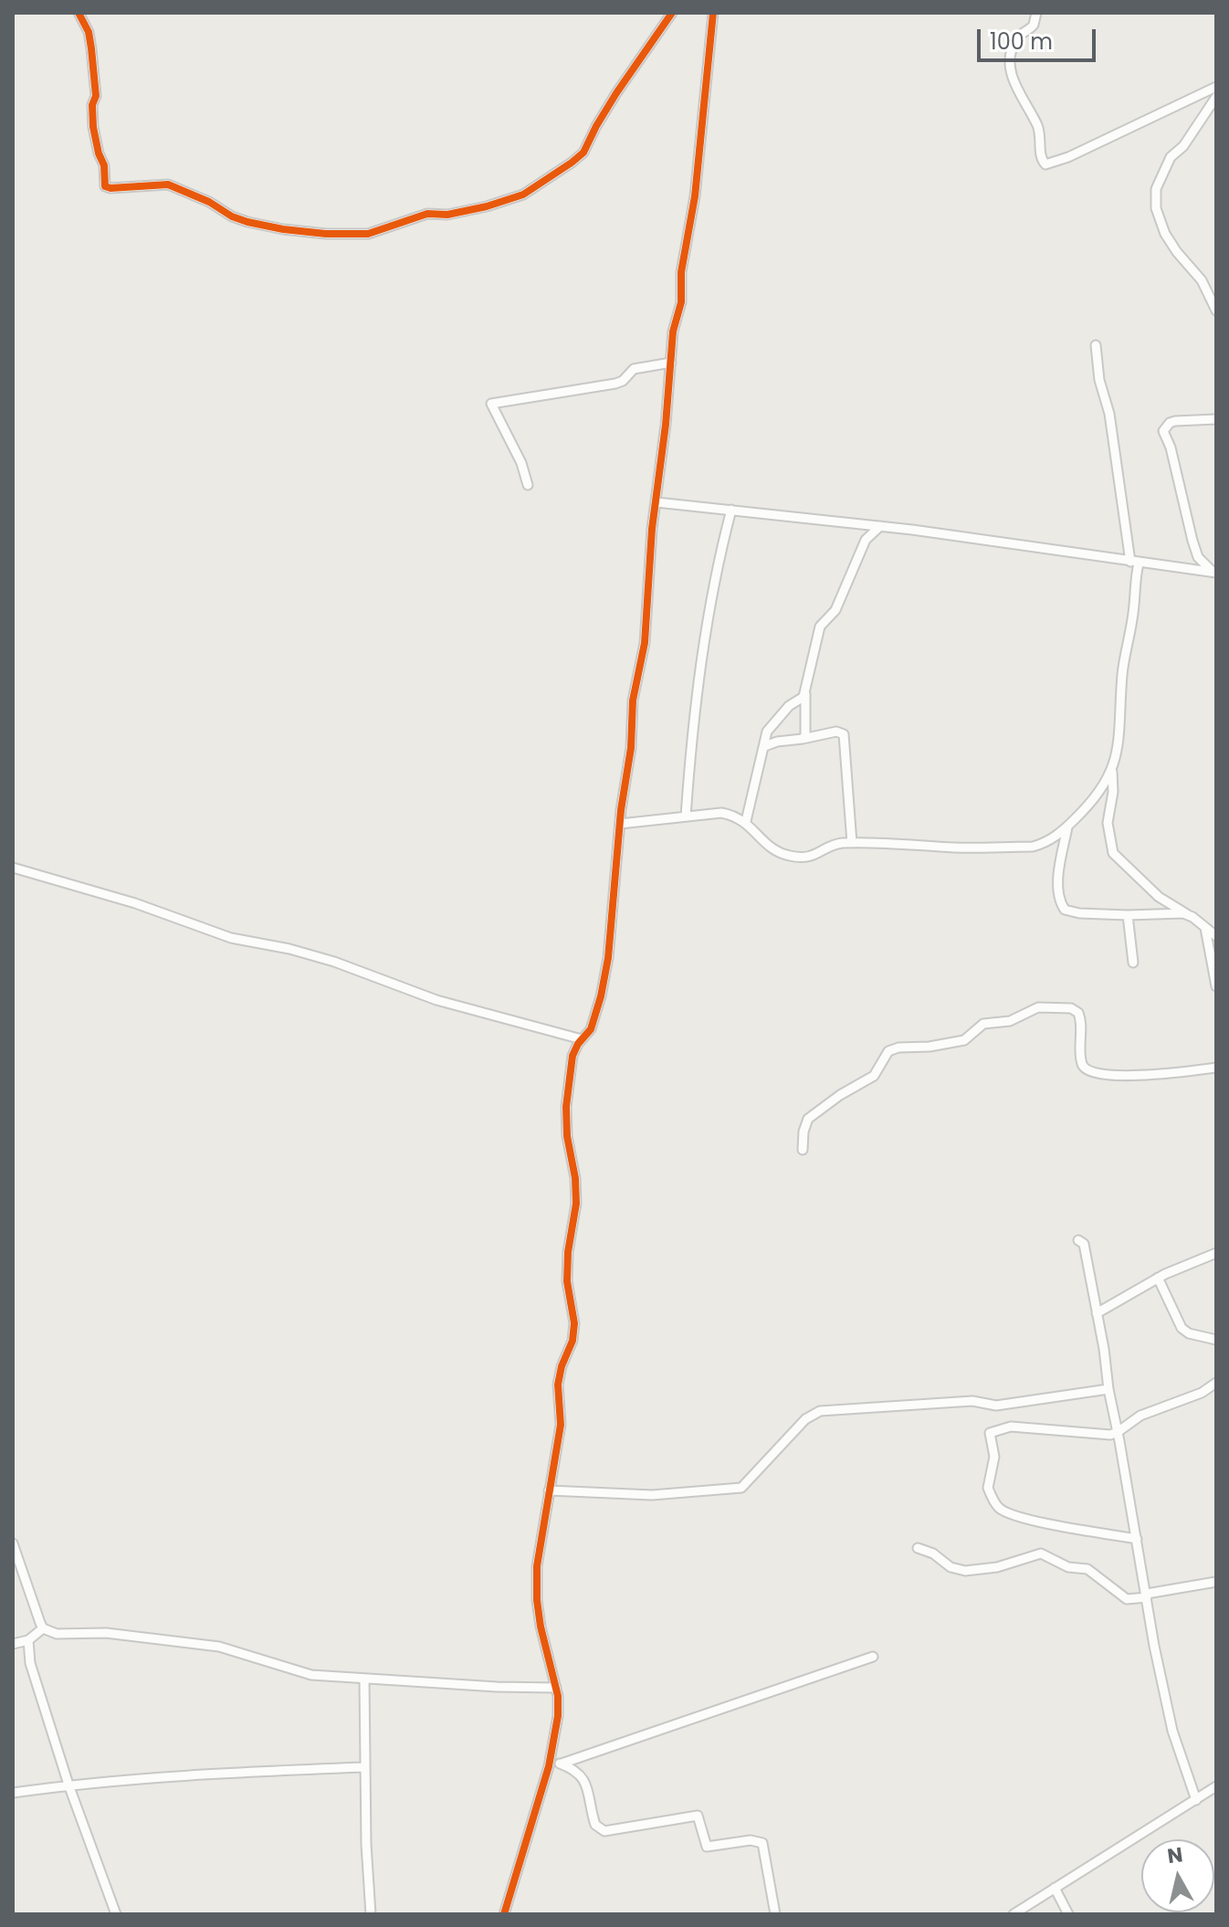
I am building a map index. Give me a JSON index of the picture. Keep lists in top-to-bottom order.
{
  "scale_bar": "100 m",
  "north": "top"
}
